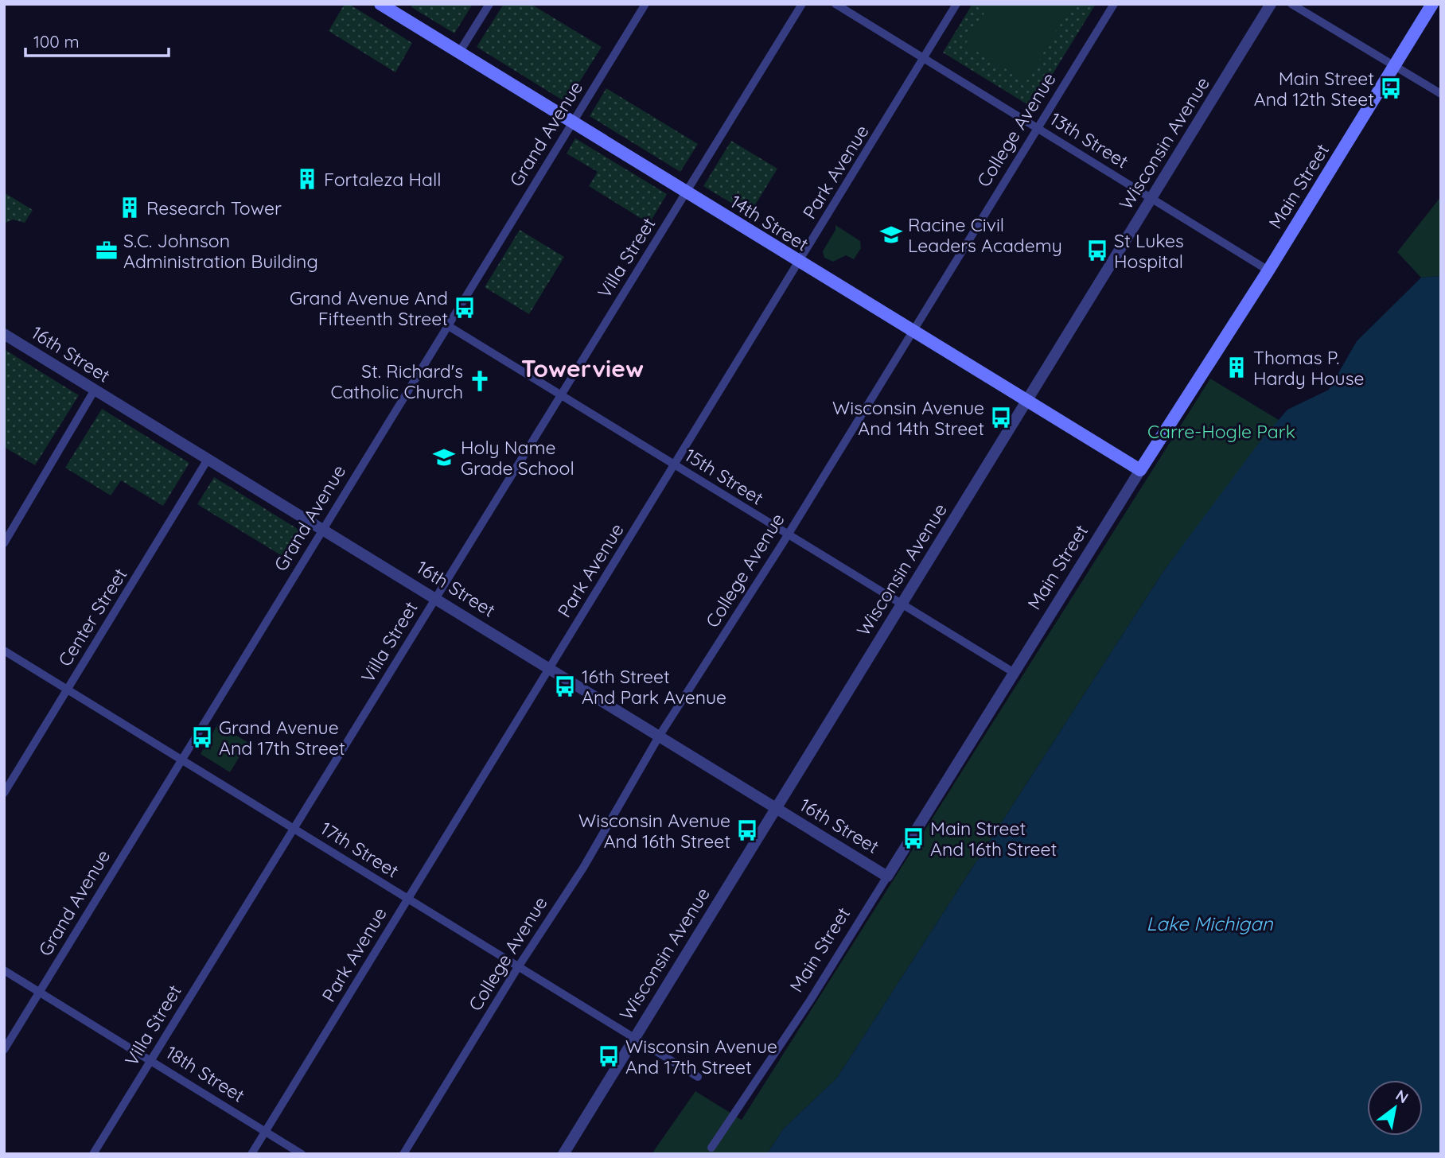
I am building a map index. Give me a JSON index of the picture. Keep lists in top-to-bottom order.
{
  "streets": {
    "main road": ["Main Street", "14th Street"],
    "street": [
      "College Avenue",
      "Grand Avenue",
      "13th Street",
      "Wisconsin Avenue",
      "Park Avenue",
      "Villa Street",
      "16th Street",
      "15th Street",
      "Center Street",
      "17th Street",
      "18th Street"
    ]
  },
  "crossings": [
    ["College Avenue", "13th Street"],
    ["College Avenue", "14th Street"],
    ["College Avenue", "16th Street"],
    ["College Avenue", "15th Street"],
    ["College Avenue", "17th Street"],
    ["Grand Avenue", "14th Street"],
    ["Grand Avenue", "16th Street"],
    ["Grand Avenue", "15th Street"],
    ["Grand Avenue", "17th Street"],
    ["Grand Avenue", "18th Street"],
    ["13th Street", "Wisconsin Avenue"],
    ["13th Street", "Park Avenue"],
    ["13th Street", "Main Street"],
    ["Wisconsin Avenue", "14th Street"],
    ["Wisconsin Avenue", "16th Street"],
    ["Wisconsin Avenue", "15th Street"],
    ["Wisconsin Avenue", "17th Street"],
    ["Park Avenue", "14th Street"],
    ["Park Avenue", "16th Street"],
    ["Park Avenue", "15th Street"],
    ["Park Avenue", "17th Street"],
    ["Park Avenue", "18th Street"],
    ["Main Street", "14th Street"],
    ["Main Street", "16th Street"],
    ["Main Street", "15th Street"],
    ["14th Street", "Villa Street"],
    ["Villa Street", "16th Street"],
    ["Villa Street", "15th Street"],
    ["Villa Street", "17th Street"],
    ["Villa Street", "18th Street"],
    ["16th Street", "Center Street"],
    ["Center Street", "17th Street"]
  ],
  "districts": ["Towerview"],
  "water": ["Lake Michigan"],
  "parks": ["Carre-Hogle Park"],
  "places": {
    "bus stop": [
      "Main Street And 12th Steet",
      "St Lukes Hospital",
      "Grand Avenue And Fifteenth Street",
      "Wisconsin Avenue And 14th Street",
      "16th Street And Park Avenue",
      "Grand Avenue And 17th Street",
      "Wisconsin Avenue And 16th Street",
      "Main Street And 16th Street",
      "Wisconsin Avenue And 17th Street"
    ],
    "building": ["Fortaleza Hall", "Research Tower", "Thomas P. Hardy House"],
    "school or university": ["Racine Civil Leaders Academy", "Holy Name Grade School"],
    "office": ["S.C. Johnson Administration Building"],
    "church": ["St. Richard's Catholic Church"]
  },
  "scale_bar": "100 m",
  "north": "top right"
}
